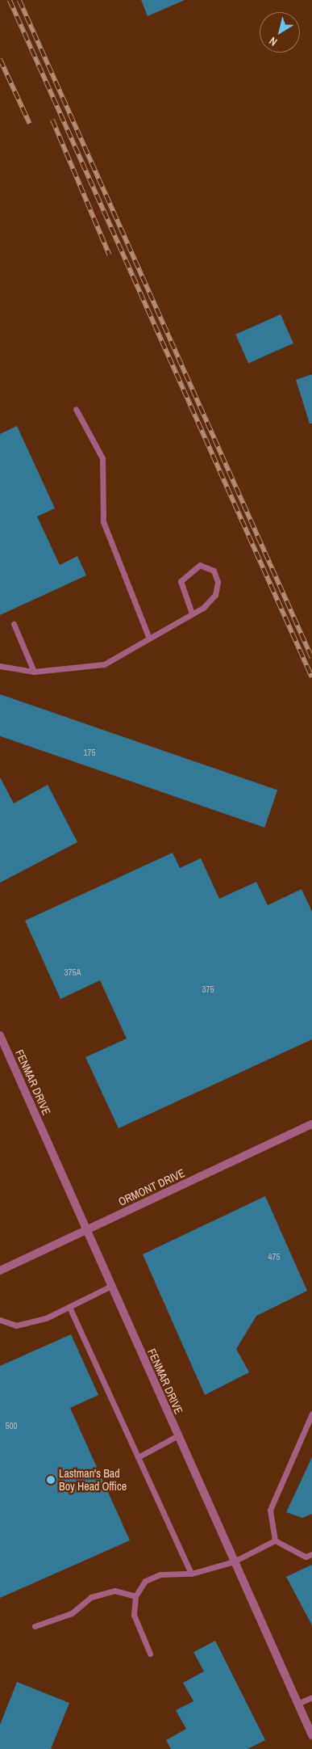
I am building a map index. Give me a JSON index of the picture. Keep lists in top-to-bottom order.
{
  "streets": {
    "street": ["FENMAR DRIVE", "ORMONT DRIVE"]
  },
  "crossings": [
    ["FENMAR DRIVE", "ORMONT DRIVE"]
  ],
  "places": ["Lastman's Bad Boy Head Office"],
  "house_numbers": [
    "175",
    "375A",
    "375",
    "475",
    "500"
  ],
  "north": "bottom left"
}
